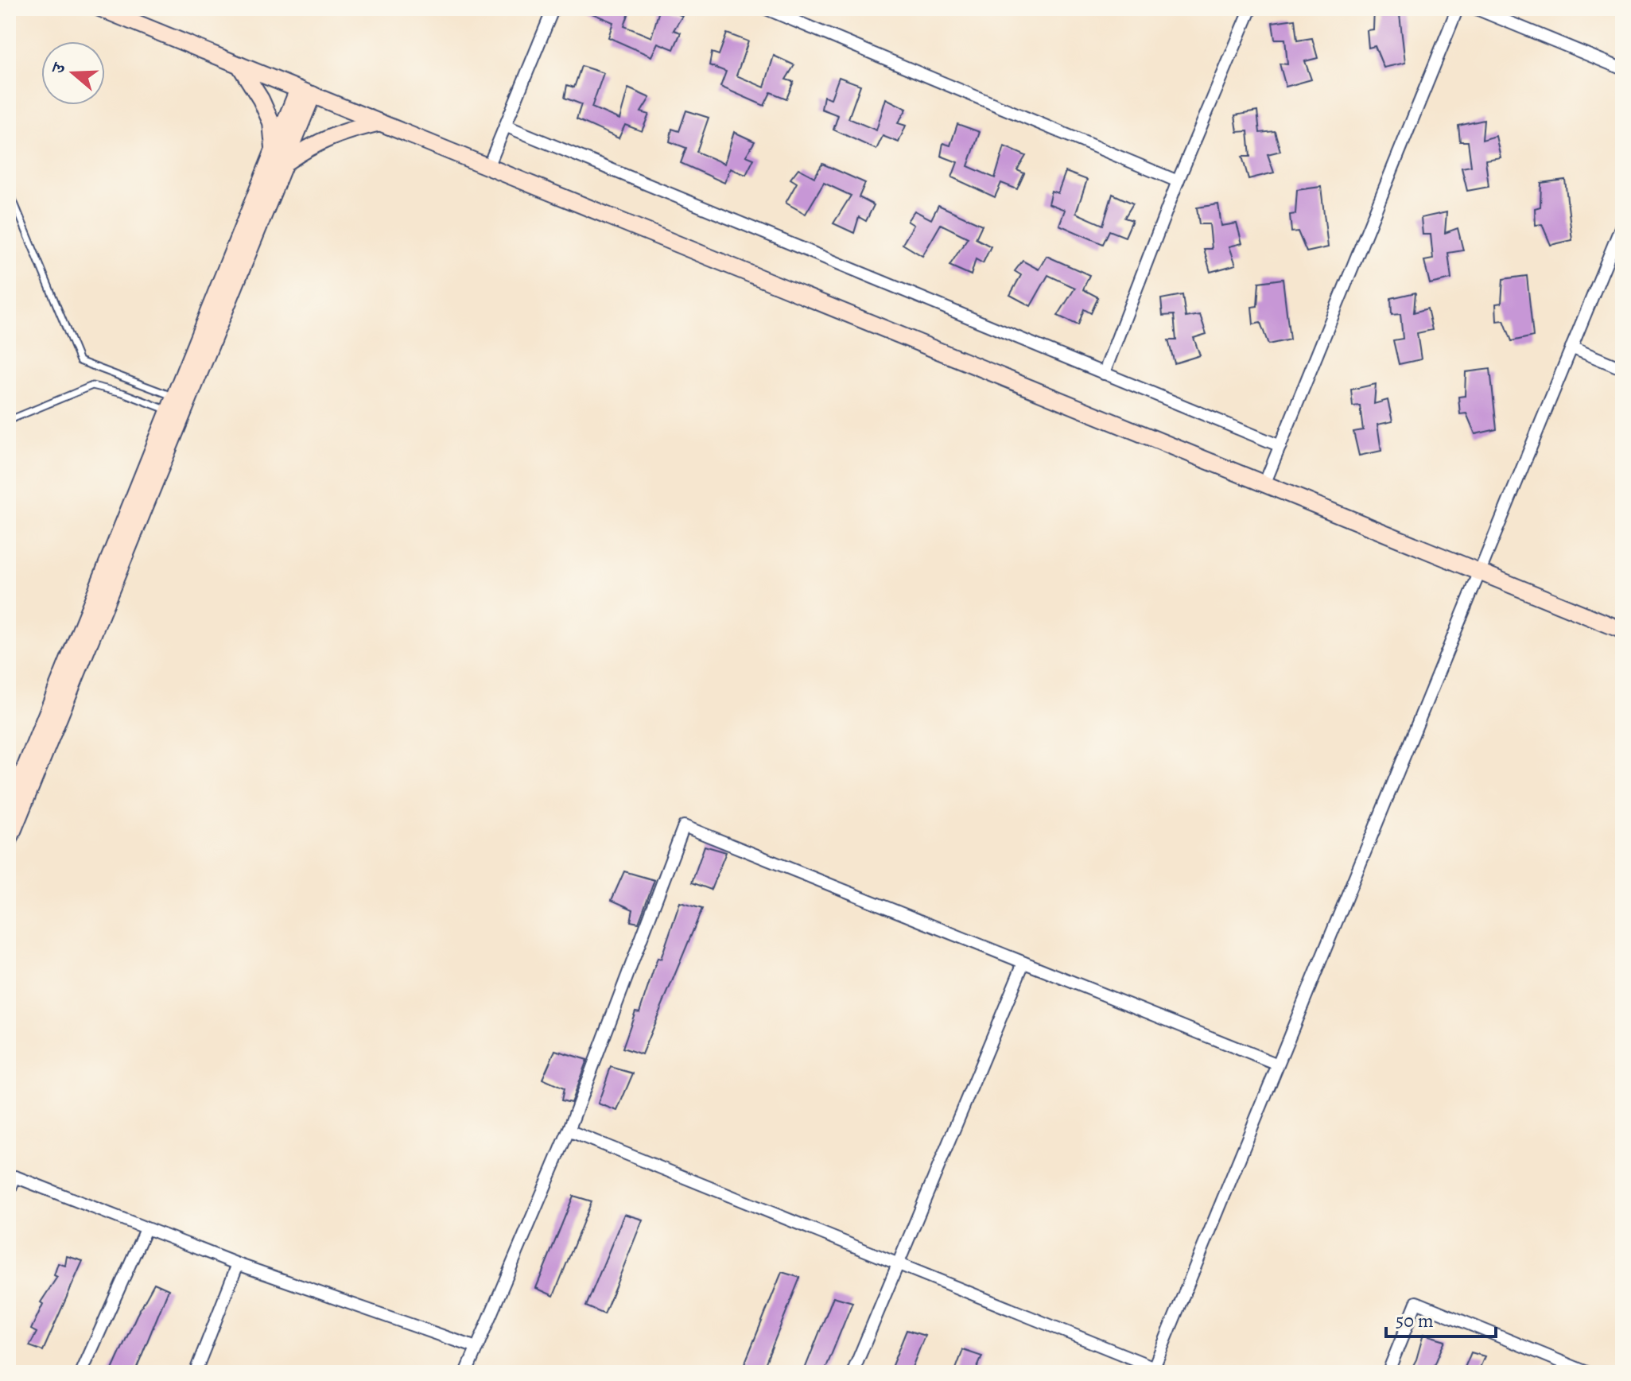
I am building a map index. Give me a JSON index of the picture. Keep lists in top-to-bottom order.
{
  "scale_bar": "50 m",
  "north": "left"
}
